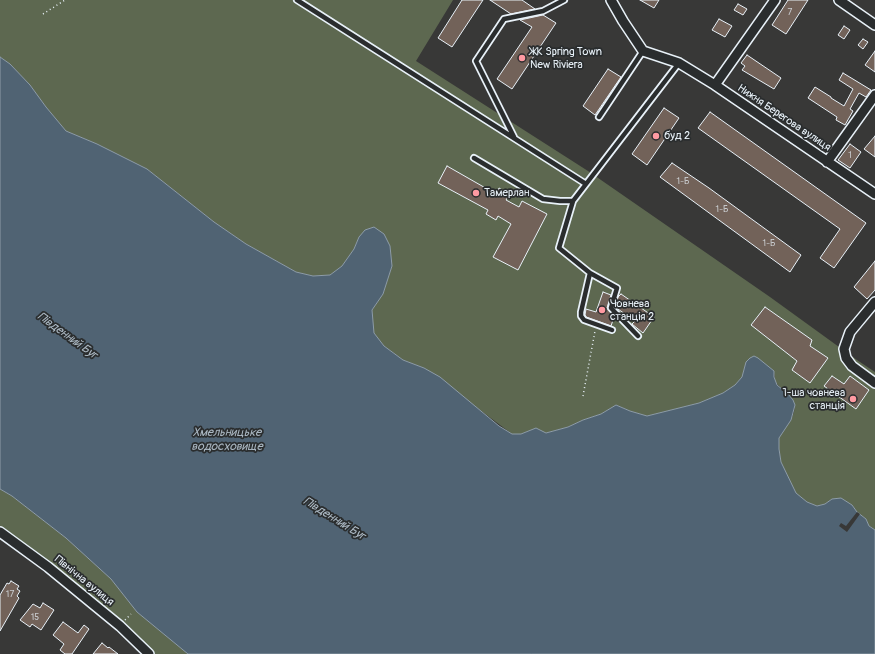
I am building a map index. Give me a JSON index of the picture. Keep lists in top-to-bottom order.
{
  "streets": {
    "street": ["Нижня Берегова вулиця", "Північна вулиця"]
  },
  "water": ["Південний Буг", "Хмельницьке водосховище"],
  "places": [
    "ЖК Spring Town New Riviera",
    "буд 2",
    "Тамерлан",
    "Човнева станція 2",
    "1-ша човнева станція"
  ],
  "house_numbers": [
    "7",
    "1",
    "1-Б",
    "1-Б",
    "1-Б",
    "17",
    "15"
  ]
}
